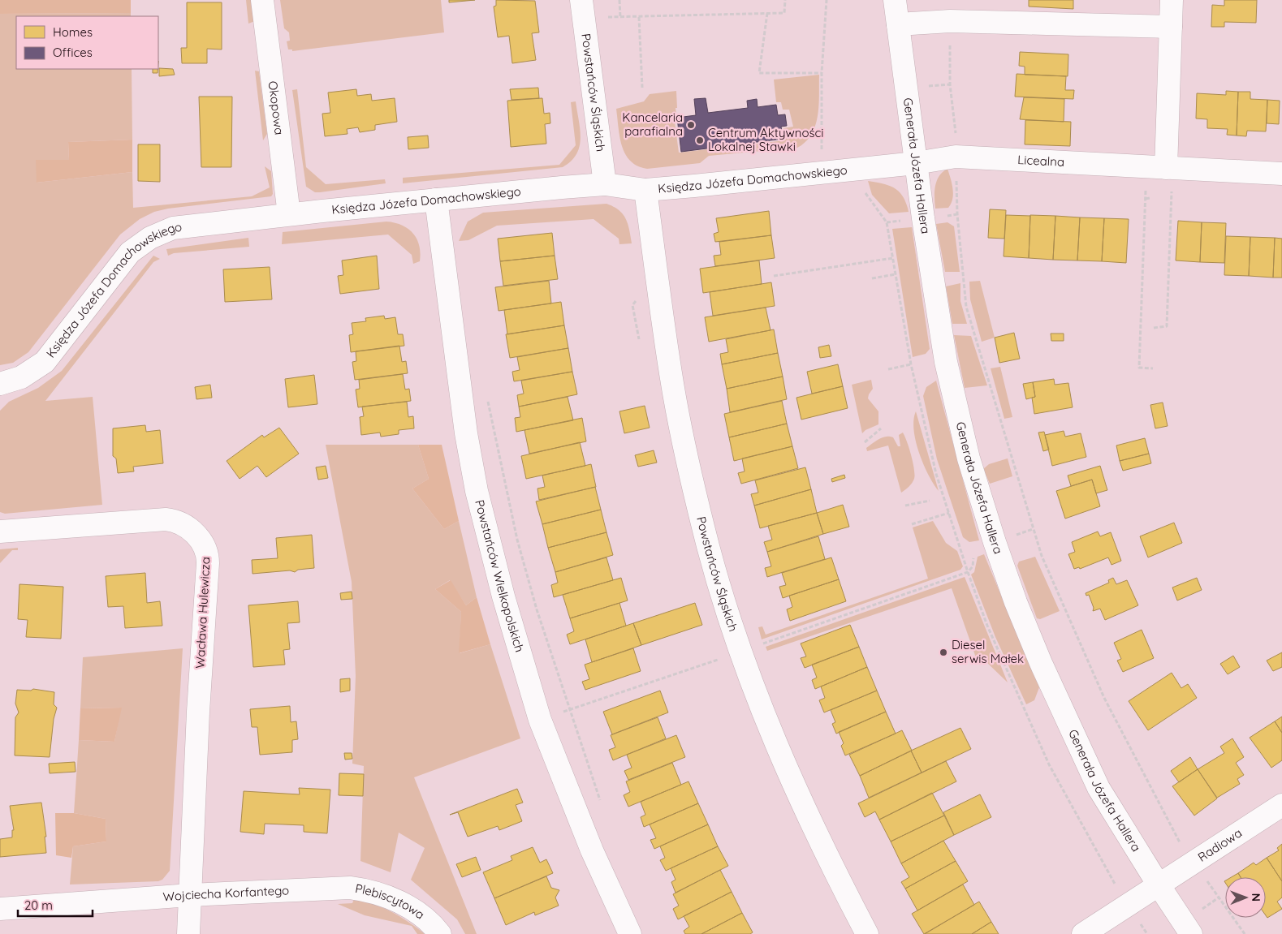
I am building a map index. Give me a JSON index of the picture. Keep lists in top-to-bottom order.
{
  "streets": {
    "street": [
      "Powstańców Śląskich",
      "Okopowa",
      "Licealna",
      "Generała Józefa Hallera",
      "Księdza Józefa Domachowskiego",
      "Powstańców Wielkopolskich",
      "Wacława Hulewicza",
      "Radiowa",
      "Wojciecha Korfantego",
      "Plebiscytowa"
    ]
  },
  "crossings": [
    ["Powstańców Śląskich", "Księdza Józefa Domachowskiego"],
    ["Okopowa", "Księdza Józefa Domachowskiego"],
    ["Licealna", "Generała Józefa Hallera"],
    ["Licealna", "Księdza Józefa Domachowskiego"],
    ["Generała Józefa Hallera", "Księdza Józefa Domachowskiego"],
    ["Generała Józefa Hallera", "Radiowa"],
    ["Księdza Józefa Domachowskiego", "Powstańców Wielkopolskich"],
    ["Wacława Hulewicza", "Wojciecha Korfantego"],
    ["Wojciecha Korfantego", "Plebiscytowa"]
  ],
  "places": ["Kancelaria parafialna", "Centrum Aktywności Lokalnej Stawki", "Diesel serwis Małek"],
  "legend": ["Homes", "Offices"],
  "scale_bar": "20 m",
  "north": "right"
}
